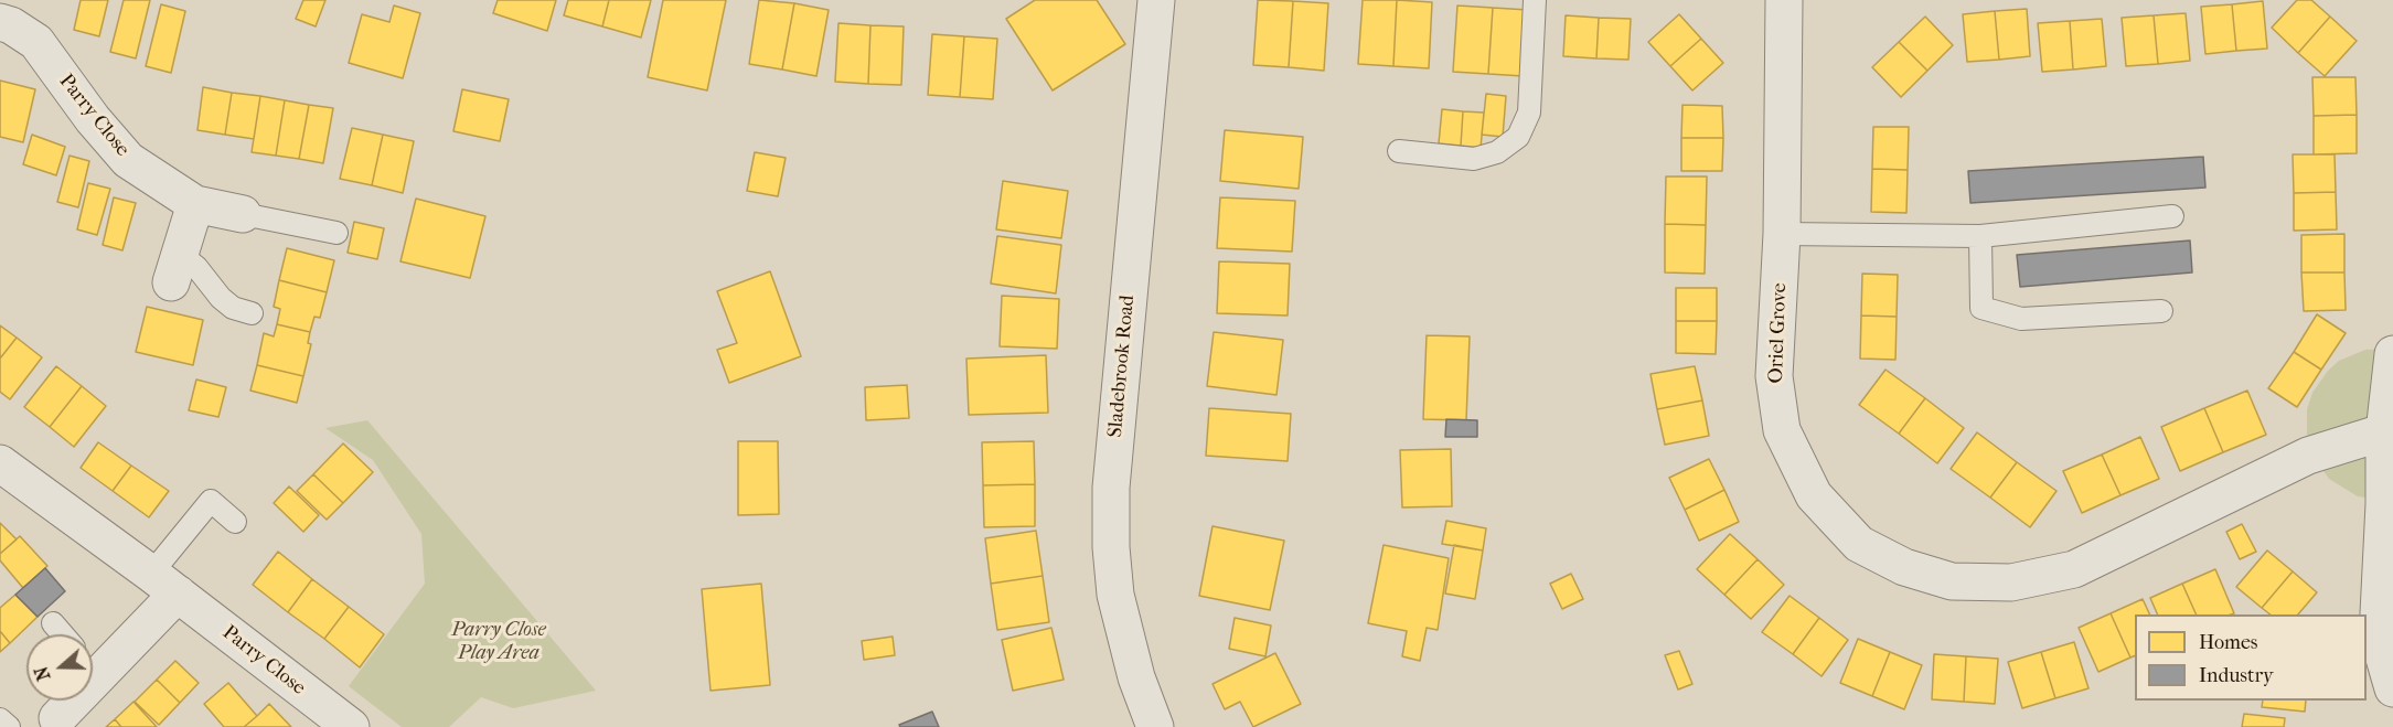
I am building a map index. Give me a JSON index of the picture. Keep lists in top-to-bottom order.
{
  "streets": {
    "street": ["Parry Close", "Oriel Grove", "Sladebrook Road"]
  },
  "parks": ["Parry Close Play Area"],
  "legend": ["Homes", "Industry"],
  "north": "left"
}
